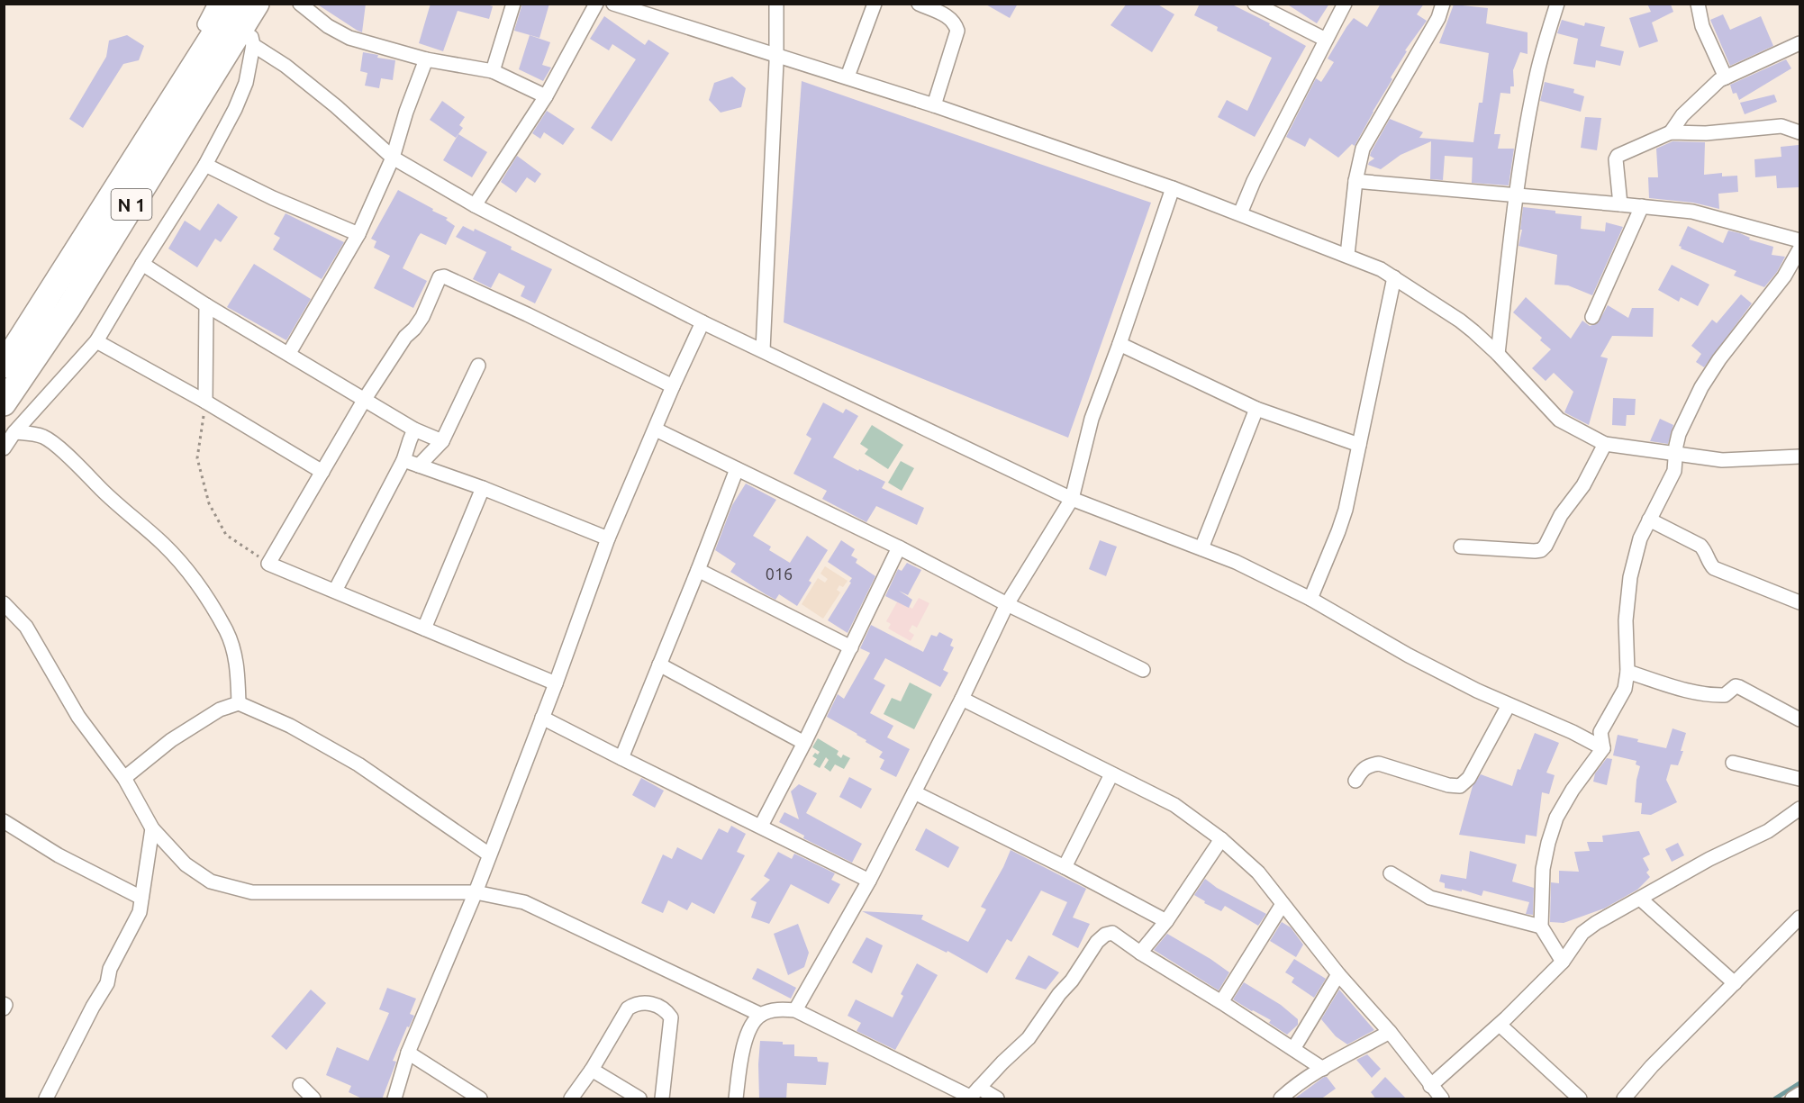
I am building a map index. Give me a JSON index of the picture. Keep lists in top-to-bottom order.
{
  "streets": {
    "highway": ["N 1"]
  },
  "house_numbers": ["016"]
}
